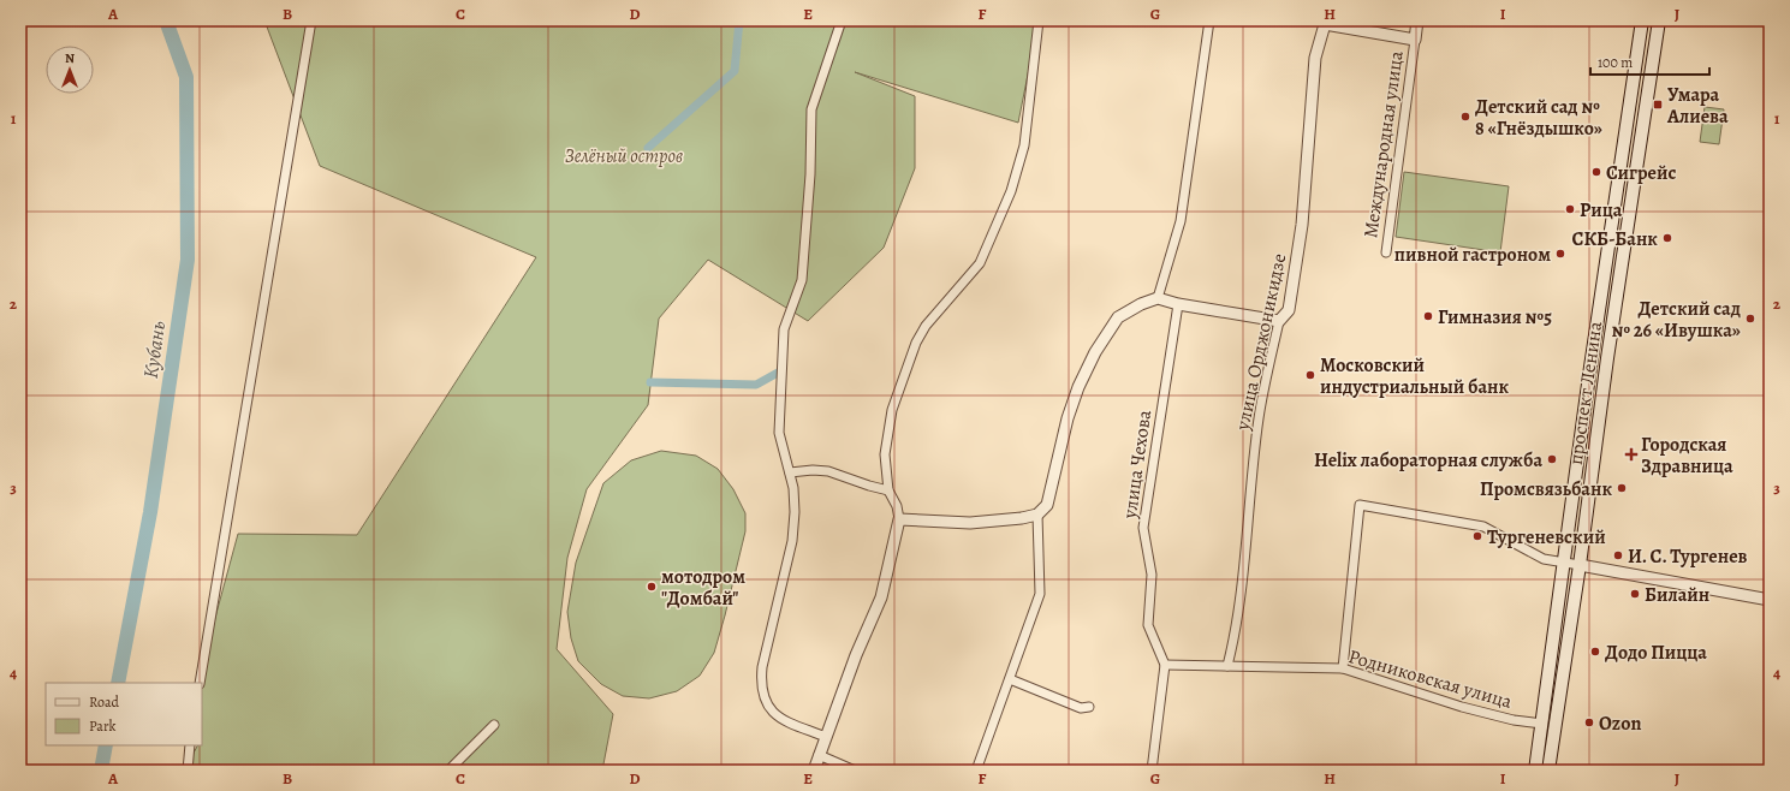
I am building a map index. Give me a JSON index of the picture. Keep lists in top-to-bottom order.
{
  "streets": {
    "main road": ["проспект Ленина"],
    "street": [
      "Международная улица",
      "улица Орджоникидзе",
      "улица Чехова",
      "Родниковская улица"
    ]
  },
  "crossings": [
    ["Международная улица", "улица Орджоникидзе"],
    ["улица Орджоникидзе", "Родниковская улица"],
    ["проспект Ленина", "Родниковская улица"],
    ["улица Чехова", "Родниковская улица"]
  ],
  "water": ["Кубань"],
  "parks": ["Зелёный остров"],
  "places": {
    "transit": ["Умара Алиева"],
    "other": [
      "Детский сад № 8 «Гнёздышко»",
      "Сигрейс",
      "Рица",
      "СКБ-Банк",
      "пивной гастроном",
      "Гимназия №5",
      "Детский сад № 26 «Ивушка»",
      "Московский индустриальный банк",
      "Helix лабораторная служба",
      "Промсвязьбанк",
      "Тургеневский",
      "И. С. Тургенев",
      "мотодром \"Домбай\"",
      "Билайн",
      "Додо Пицца",
      "Ozon"
    ],
    "health": ["Городская Здравница"]
  },
  "legend": ["Road", "Park"],
  "scale_bar": "100 m",
  "north": "top",
  "grid": {
    "columns": [
      "A",
      "B",
      "C",
      "D",
      "E",
      "F",
      "G",
      "H",
      "I",
      "J"
    ],
    "rows": [
      "1",
      "2",
      "3",
      "4"
    ]
  }
}
